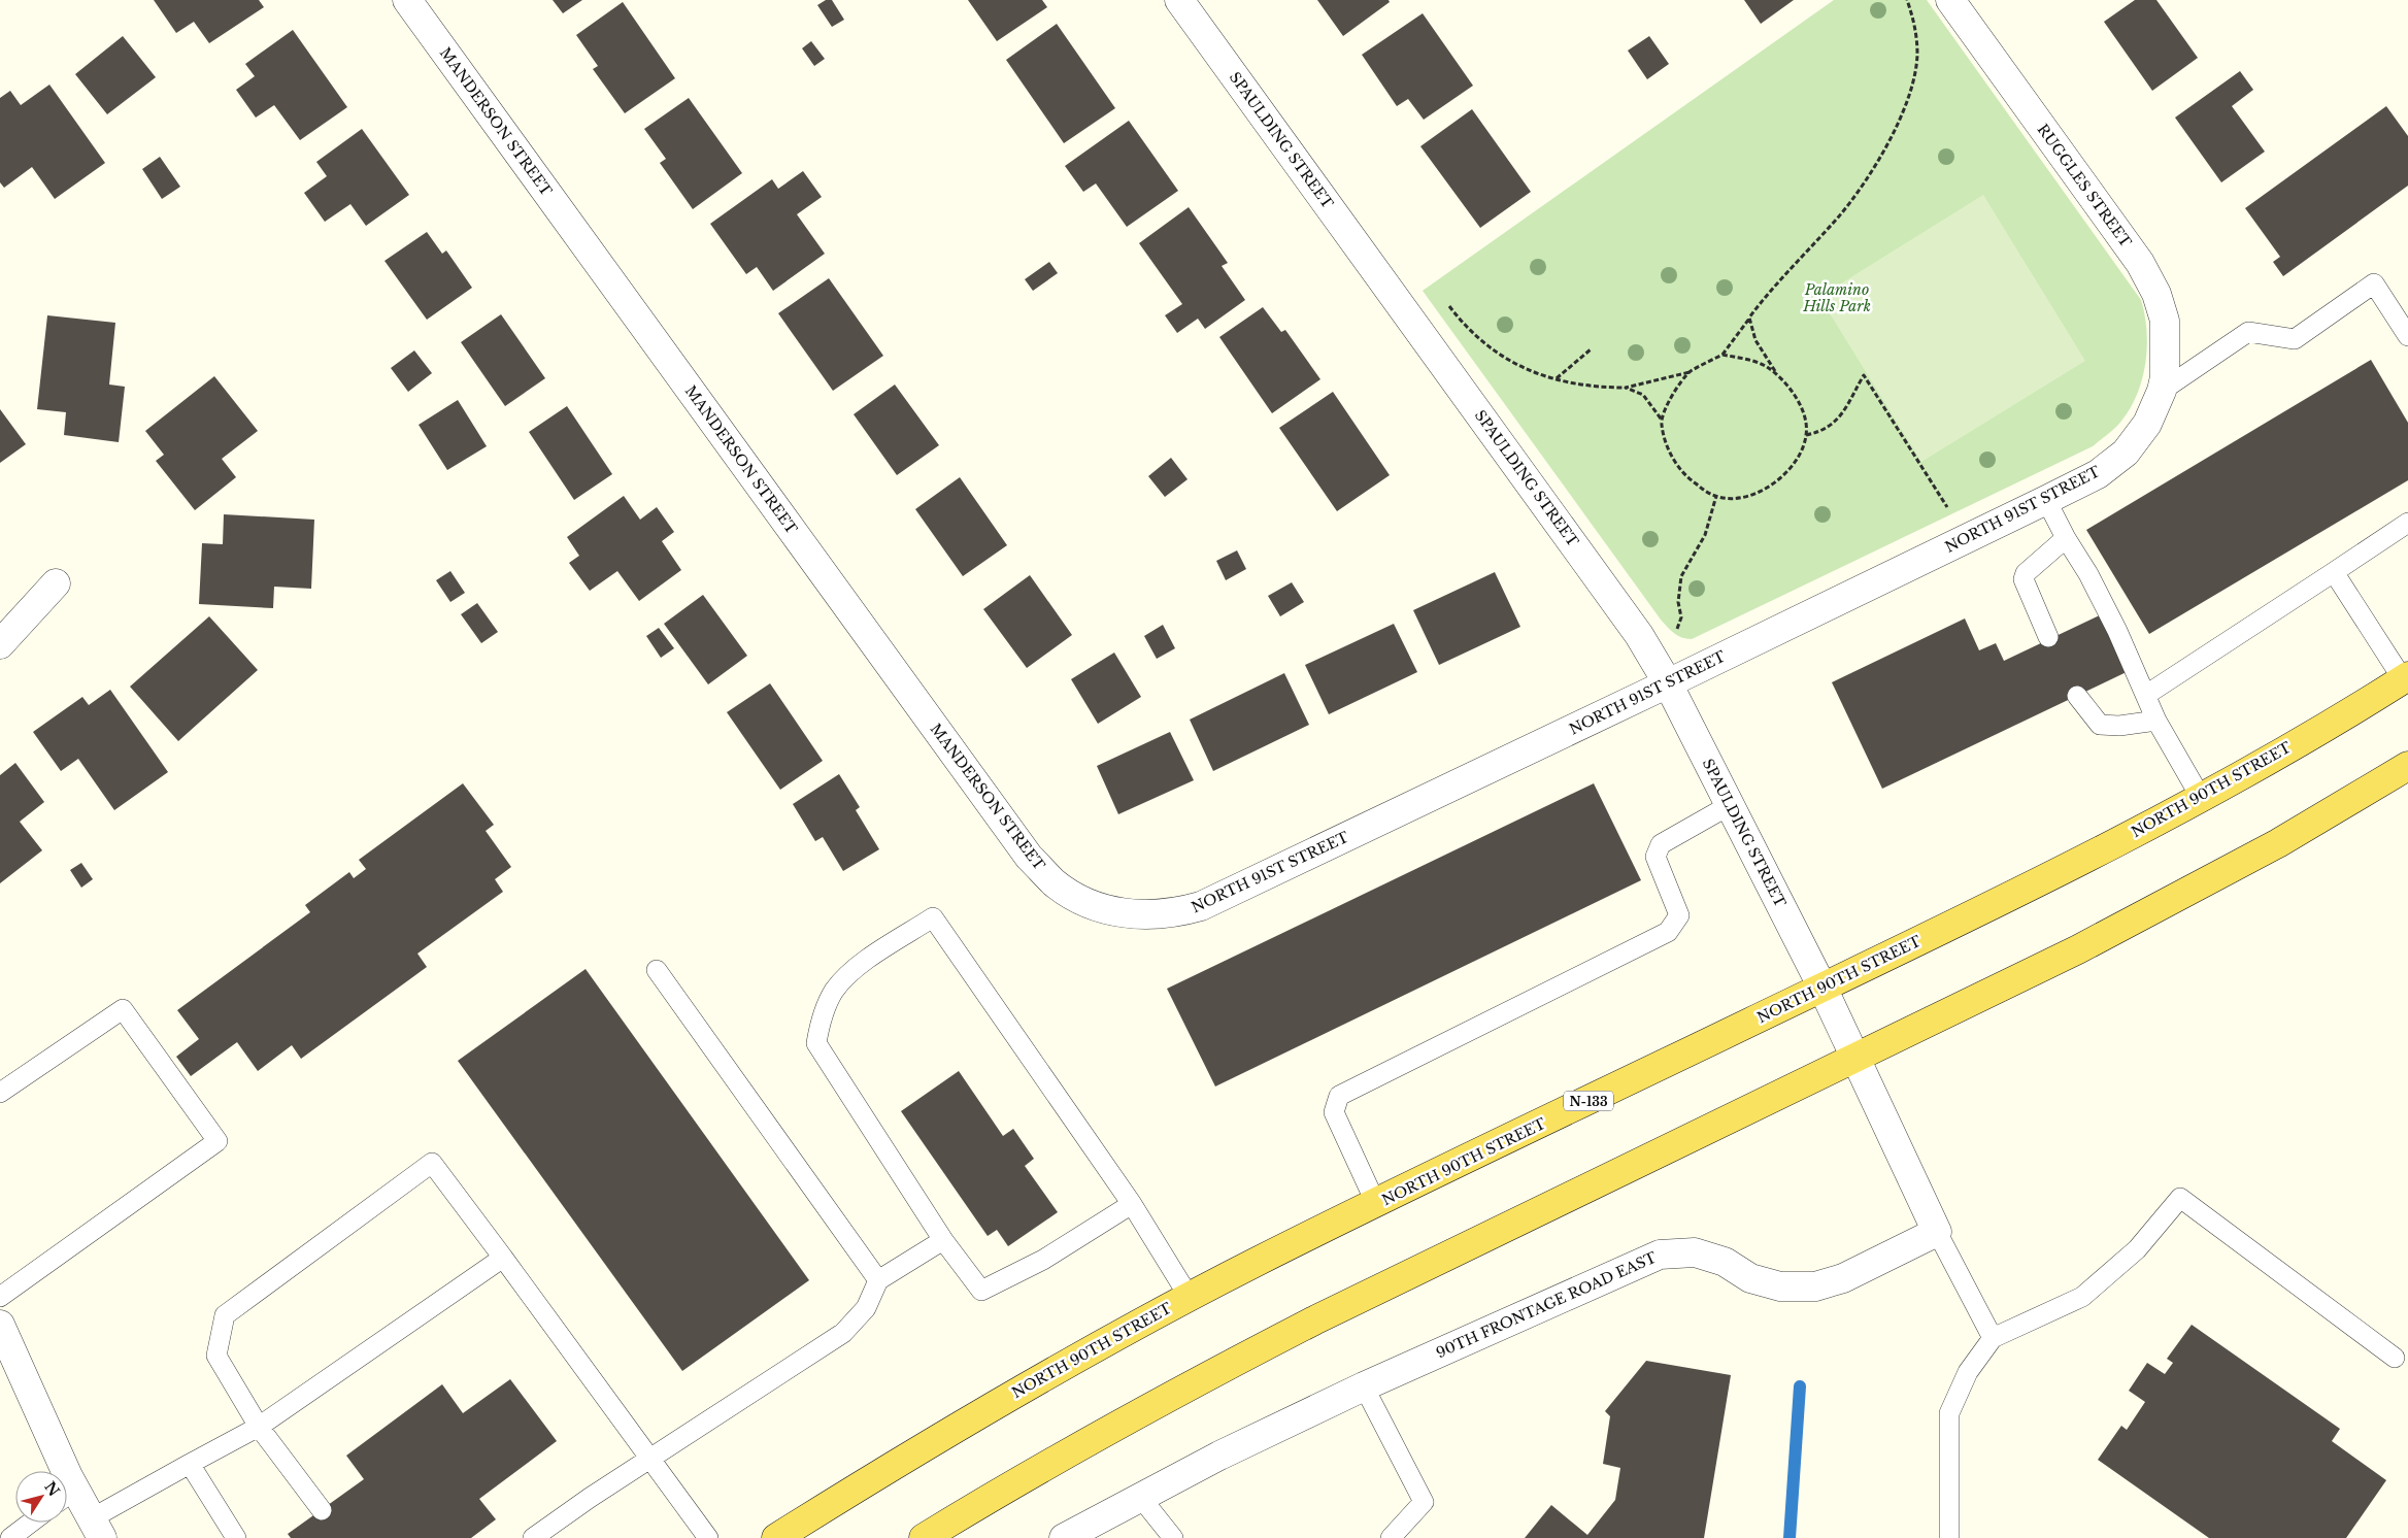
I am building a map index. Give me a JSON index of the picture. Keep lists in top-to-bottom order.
{
  "streets": {
    "main road": ["NORTH 90TH STREET", "N-133"],
    "street": [
      "MANDERSON STREET",
      "SPAULDING STREET",
      "RUGGLES STREET",
      "NORTH 91ST STREET",
      "90TH FRONTAGE ROAD EAST"
    ]
  },
  "crossings": [
    ["MANDERSON STREET", "NORTH 91ST STREET"],
    ["SPAULDING STREET", "NORTH 91ST STREET"],
    ["SPAULDING STREET", "NORTH 90TH STREET"],
    ["RUGGLES STREET", "NORTH 91ST STREET"]
  ],
  "parks": ["Palamino Hills Park"],
  "north": "top right"
}
